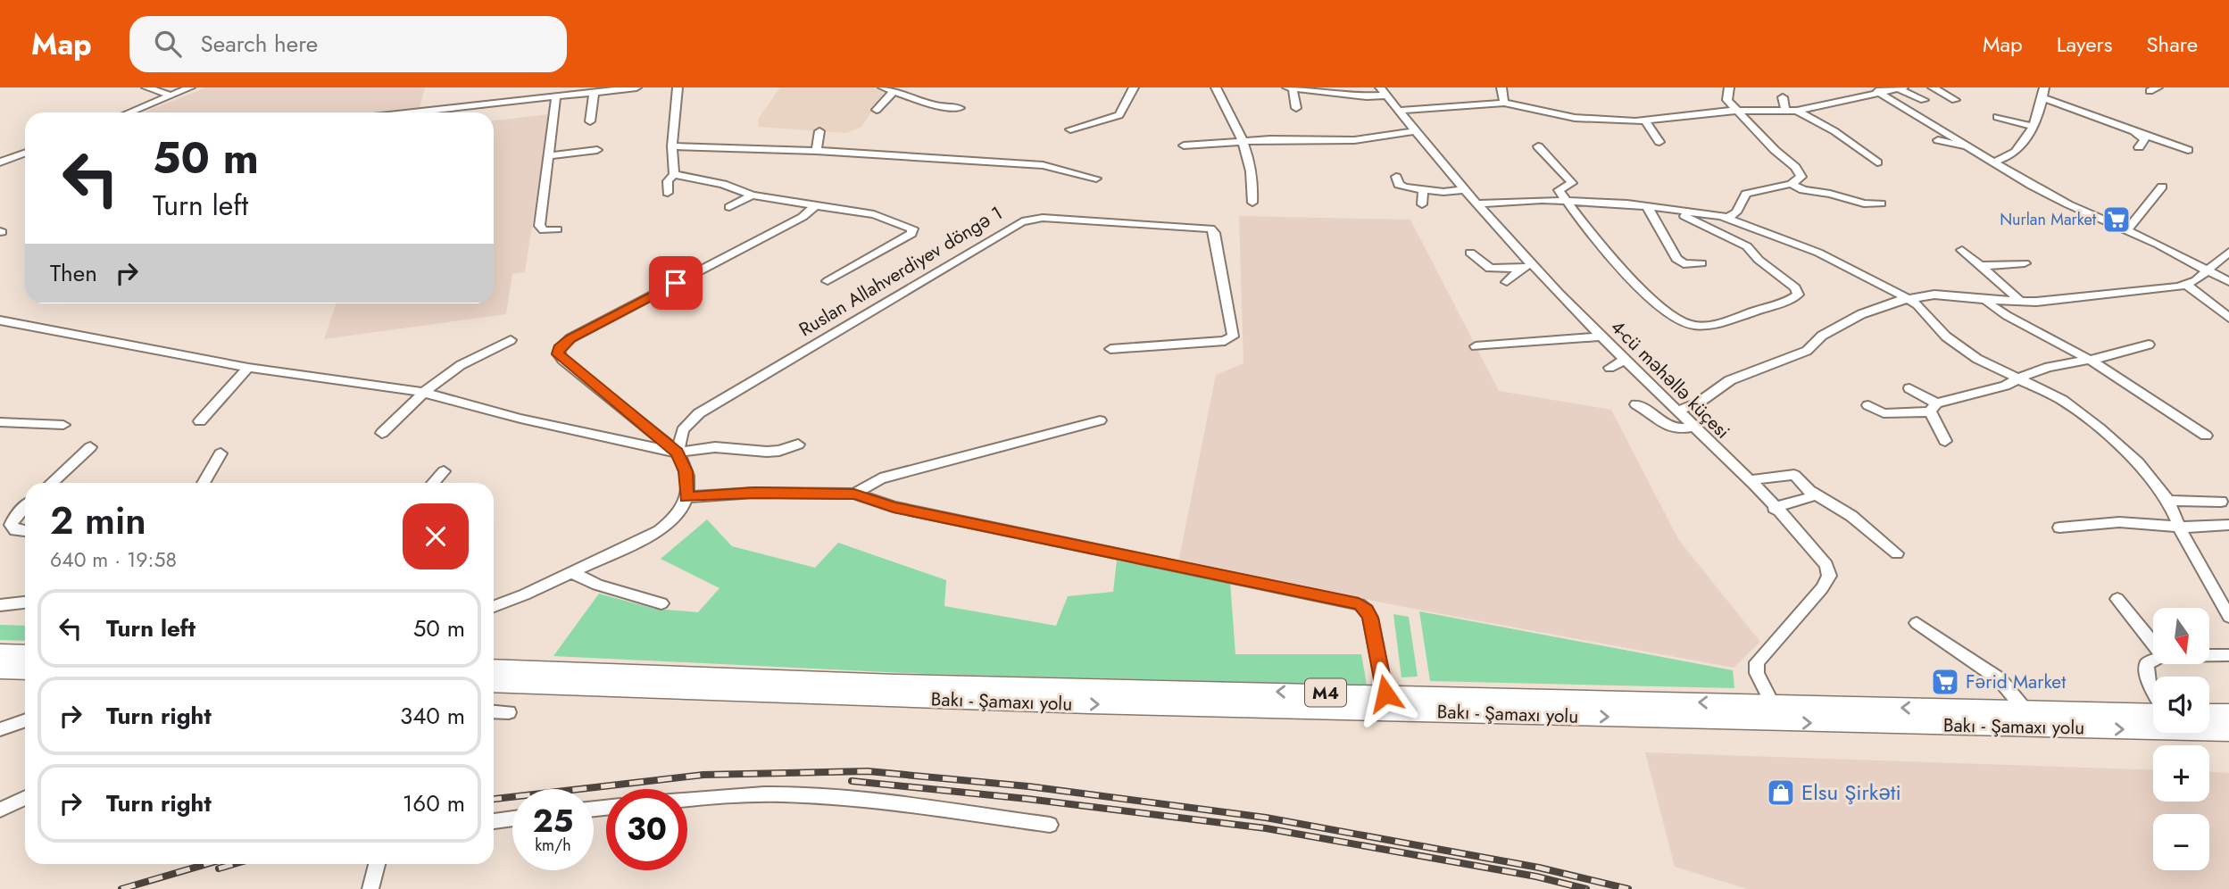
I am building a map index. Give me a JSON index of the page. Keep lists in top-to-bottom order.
{
  "streets": {
    "highway": ["M4", "Bakı - Şamaxı yolu"],
    "street": ["Ruslan Allahverdiyev döngə 1", "4-cü məhəllə küçesi"]
  },
  "crossings": [
    ["4-cü məhəllə küçesi", "Bakı - Şamaxı yolu"]
  ],
  "places": {
    "supermarket": ["Nurlan Market", "Fərid Market"],
    "shop": ["Elsu Şirkəti"]
  },
  "north": "bottom",
  "page": {
    "header": "Map",
    "search": "Search here",
    "nav": ["Map", "Layers", "Share"],
    "turn": ["50 m", "Turn left"],
    "then": "Then",
    "heading": ["2 min", "640 m · 19:58"],
    "list": [
      {
        "name": "Turn left",
        "value": "50 m"
      },
      {
        "name": "Turn right",
        "value": "340 m"
      },
      {
        "name": "Turn right",
        "value": "160 m"
      }
    ],
    "map_buttons": ["+", "−"],
    "speed": "25 km/h",
    "limit": "30"
  }
}
